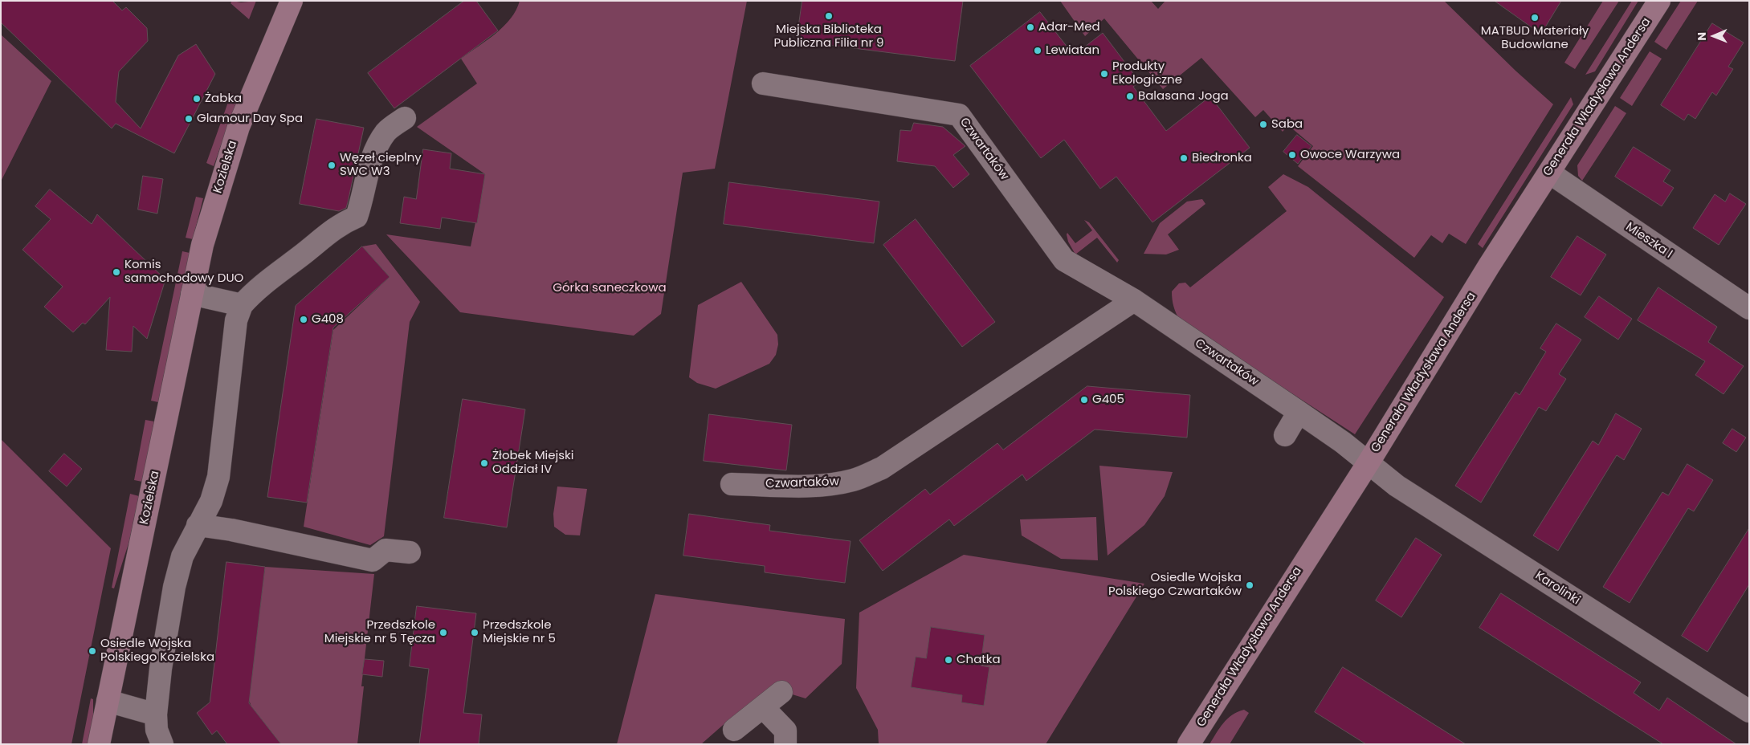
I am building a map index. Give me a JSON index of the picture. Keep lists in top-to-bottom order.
{
  "streets": {
    "street": [
      "Generała Władysława Andersa",
      "Czwartaków",
      "Kozielska",
      "Mieszka I",
      "Karolinki"
    ]
  },
  "crossings": [
    ["Generała Władysława Andersa", "Czwartaków"],
    ["Generała Władysława Andersa", "Mieszka I"],
    ["Generała Władysława Andersa", "Karolinki"],
    ["Czwartaków", "Karolinki"]
  ],
  "parks": ["Górka saneczkowa"],
  "places": [
    "Miejska Biblioteka Publiczna Filia nr 9",
    "MATBUD Materiały Budowlane",
    "Adar-Med",
    "Lewiatan",
    "Produkty Ekologiczne",
    "Balasana Joga",
    "Żabka",
    "Glamour Day Spa",
    "Saba",
    "Owoce Warzywa",
    "Biedronka",
    "Węzeł cieplny SWC W3",
    "Komis samochodowy DUO",
    "G408",
    "G405",
    "Żłobek Miejski Oddział IV",
    "Osiedle Wojska Polskiego Czwartaków",
    "Przedszkole Miejskie nr 5 Tęcza",
    "Przedszkole Miejskie nr 5",
    "Osiedle Wojska Polskiego Kozielska",
    "Chatka"
  ],
  "north": "left"
}
